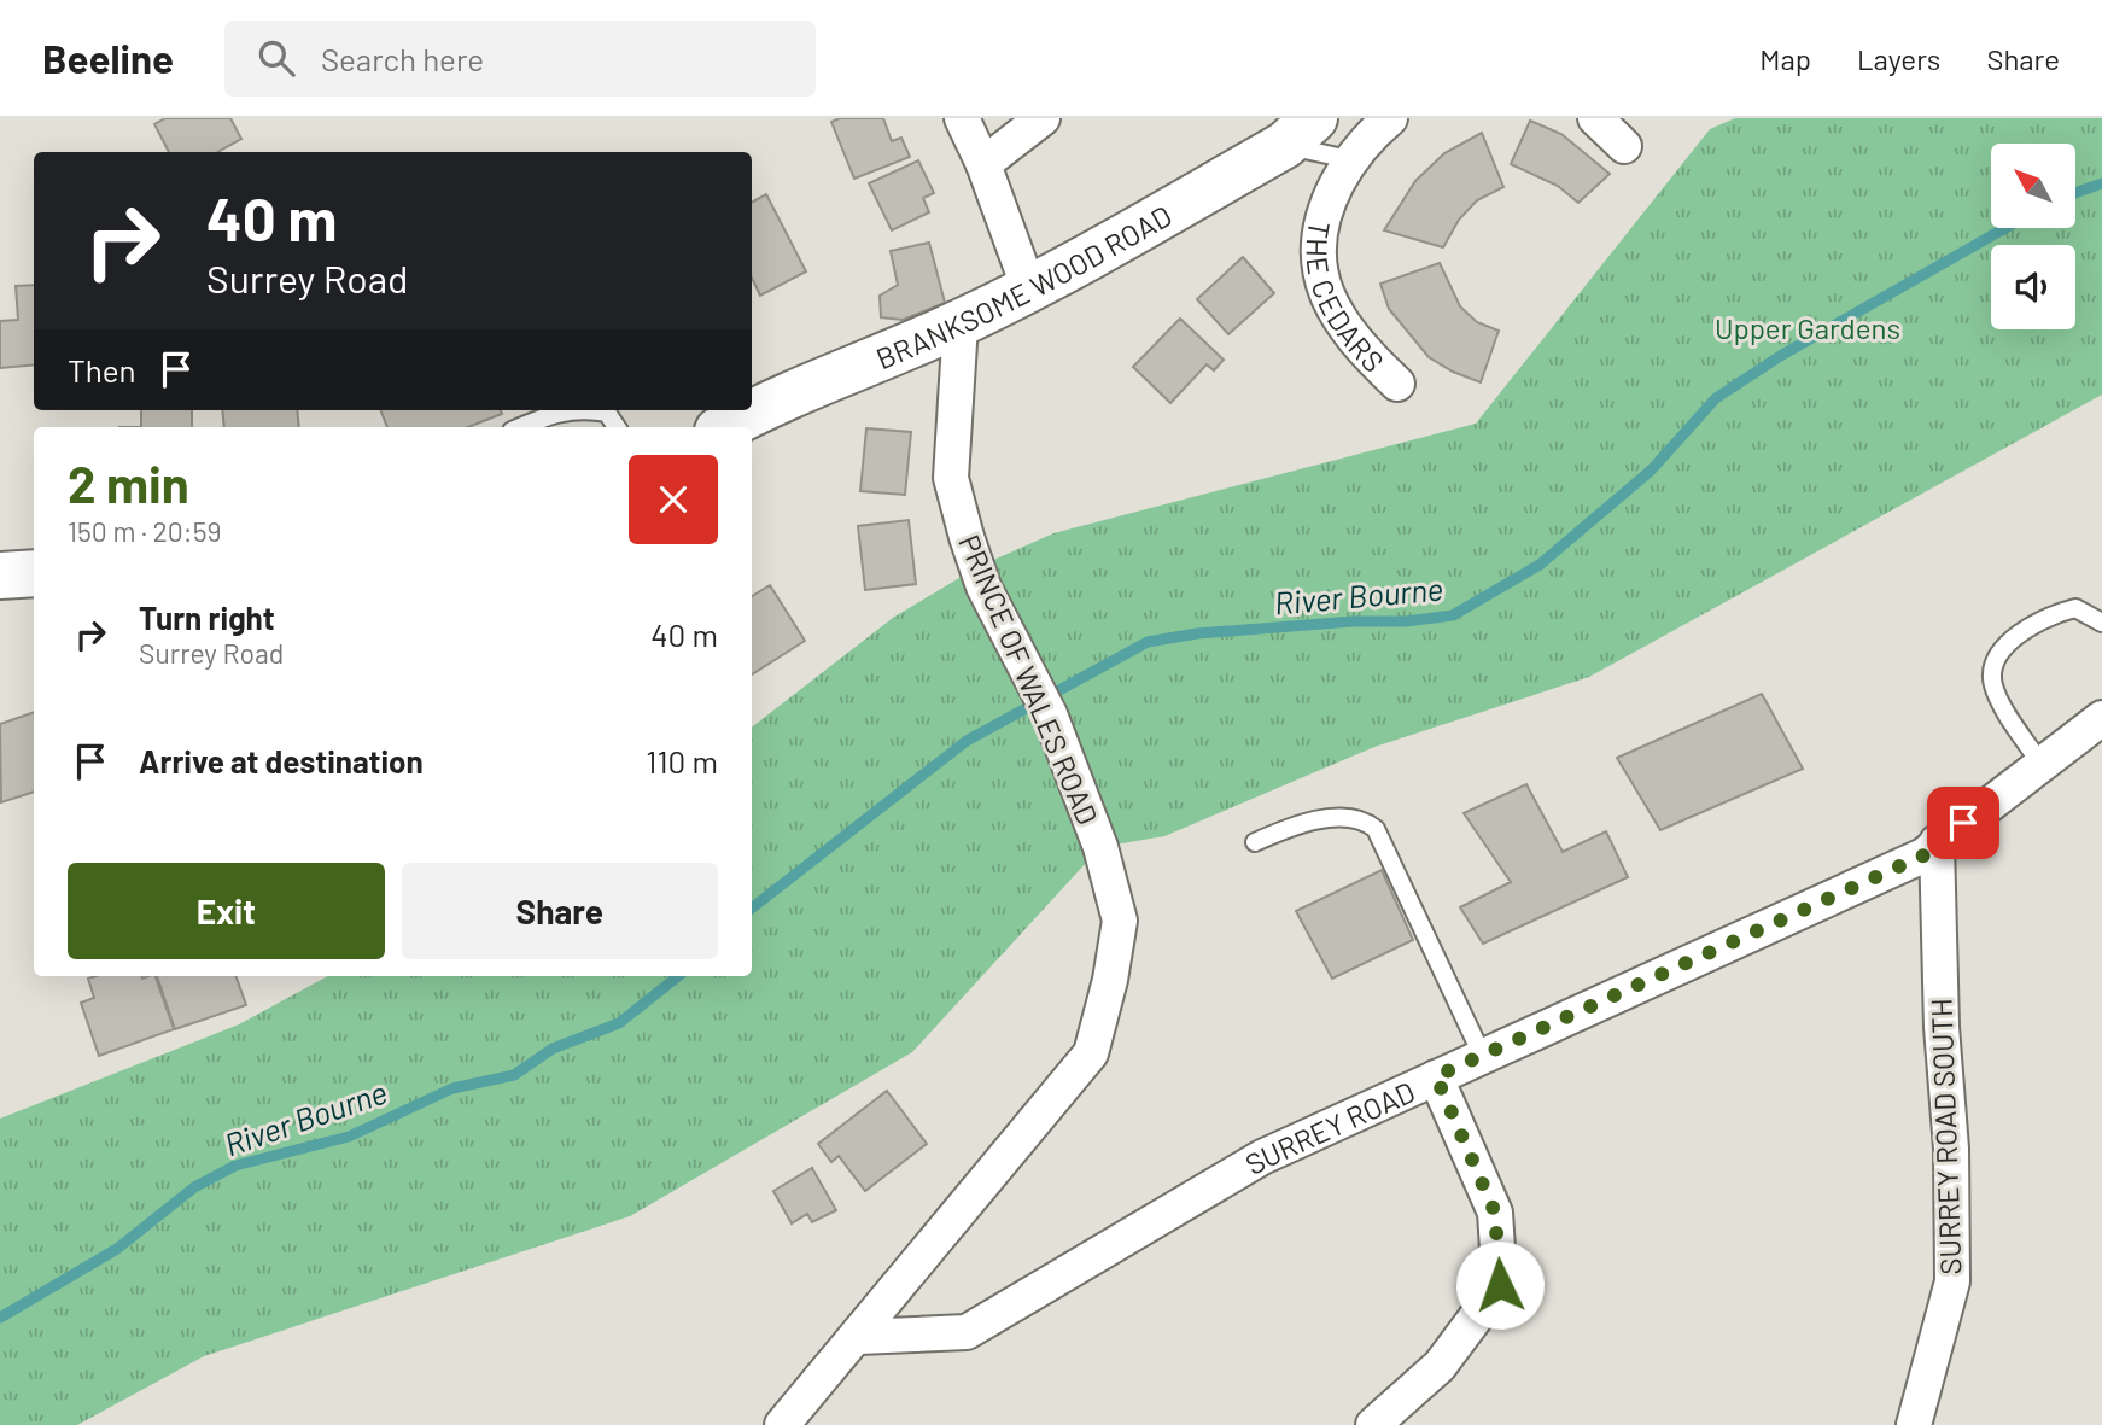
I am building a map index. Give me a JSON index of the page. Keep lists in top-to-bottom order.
{
  "streets": {
    "street": [
      "BRANKSOME WOOD ROAD",
      "THE CEDARS",
      "PRINCE OF WALES ROAD",
      "SURREY ROAD",
      "SURREY ROAD SOUTH"
    ]
  },
  "crossings": [
    ["BRANKSOME WOOD ROAD", "PRINCE OF WALES ROAD"],
    ["PRINCE OF WALES ROAD", "SURREY ROAD"],
    ["SURREY ROAD", "SURREY ROAD SOUTH"]
  ],
  "water": ["River Bourne"],
  "parks": ["Upper Gardens"],
  "north": "top left",
  "page": {
    "header": "Beeline",
    "search": "Search here",
    "nav": ["Map", "Layers", "Share"],
    "turn": ["40 m", "Surrey Road"],
    "then": "Then",
    "heading": ["2 min", "150 m · 20:59"],
    "list": [
      {
        "name": "Turn right",
        "note": "Surrey Road",
        "value": "40 m"
      },
      {
        "name": "Arrive at destination",
        "value": "110 m"
      }
    ],
    "buttons": ["Exit", "Share"]
  }
}
